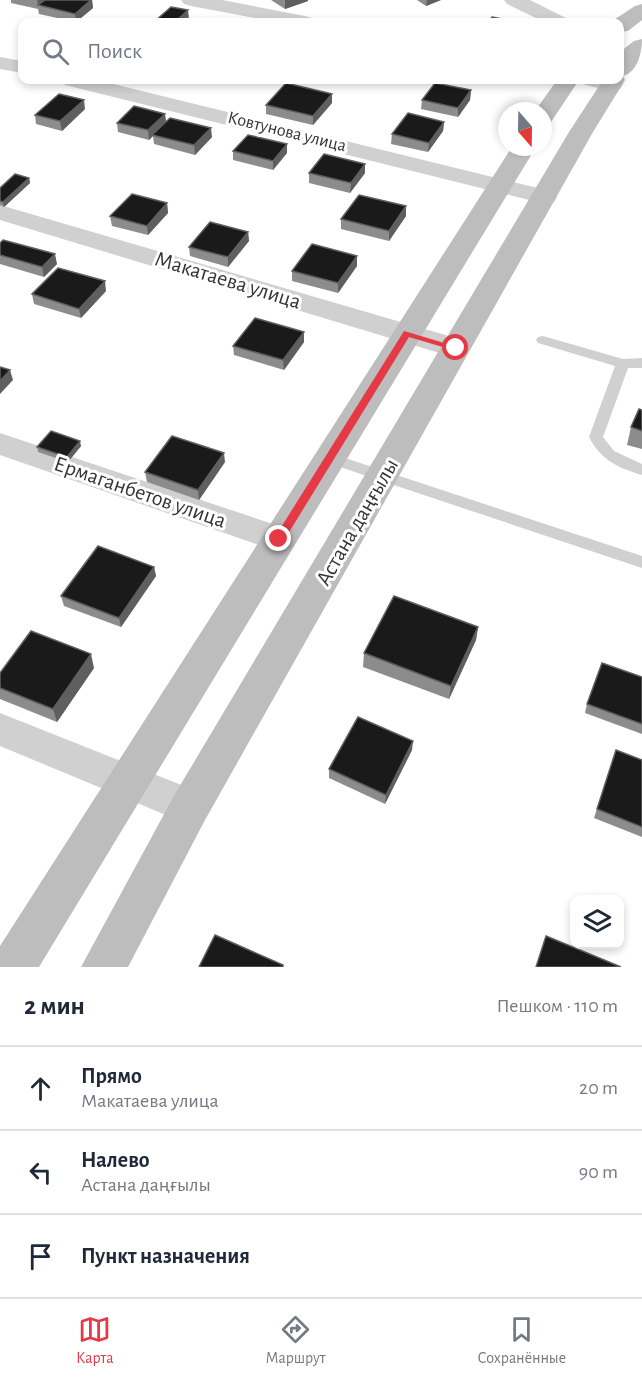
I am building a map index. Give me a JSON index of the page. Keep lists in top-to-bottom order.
{
  "streets": {
    "street": [
      "Ковтунова улица",
      "Макатаева улица",
      "Ермаганбетов улица",
      "Астана даңғылы"
    ]
  },
  "crossings": [
    ["Ковтунова улица", "Астана даңғылы"],
    ["Макатаева улица", "Астана даңғылы"]
  ],
  "north": "bottom",
  "page": {
    "search": "Поиск",
    "heading": ["2 мин", "Пешком · 110 m"],
    "list": [
      ["Прямо", "Макатаева улица", "20 m"],
      ["Налево", "Астана даңғылы", "90 m"],
      "Пункт назначения"
    ],
    "nav": ["Карта", "Маршрут", "Сохранённые"]
  }
}
